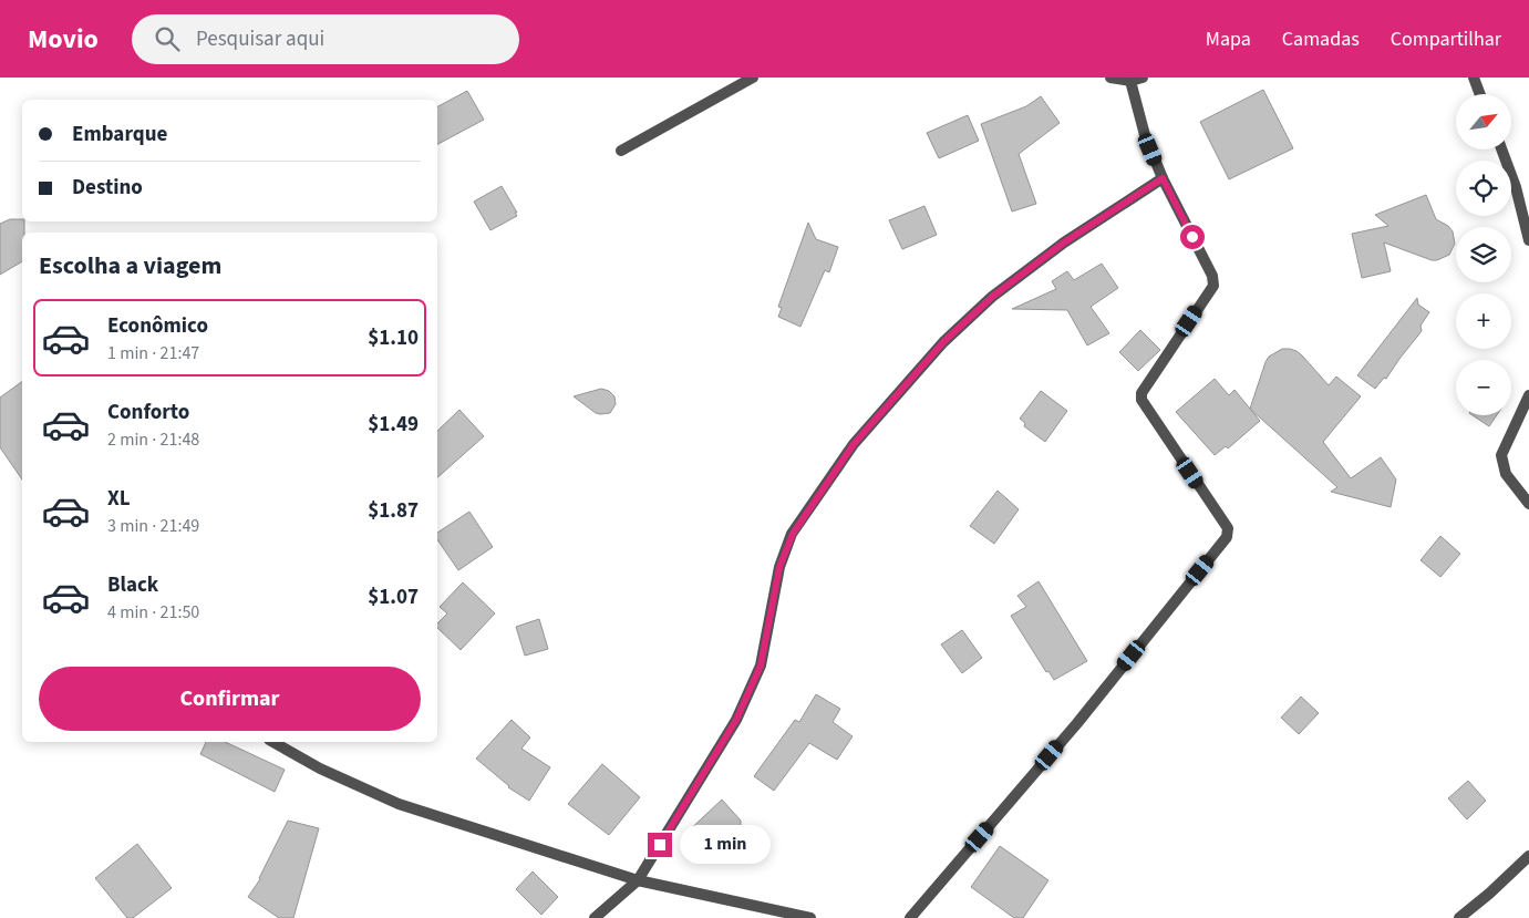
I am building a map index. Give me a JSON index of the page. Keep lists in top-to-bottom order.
{
  "north": "top right",
  "page": {
    "header": "Movio",
    "search": "Pesquisar aqui",
    "nav": ["Mapa", "Camadas", "Compartilhar"],
    "map_buttons": ["+", "−"],
    "banner": ["Embarque", "Destino"],
    "heading": "Escolha a viagem",
    "list": [
      {
        "name": "Econômico",
        "note": "1 min · 21:47",
        "value": "$1.10"
      },
      {
        "name": "Conforto",
        "note": "2 min · 21:48",
        "value": "$1.49"
      },
      {
        "name": "XL",
        "note": "3 min · 21:49",
        "value": "$1.87"
      },
      {
        "name": "Black",
        "note": "4 min · 21:50",
        "value": "$1.07"
      }
    ],
    "buttons": "Confirmar",
    "bubble": "1 min"
  }
}
